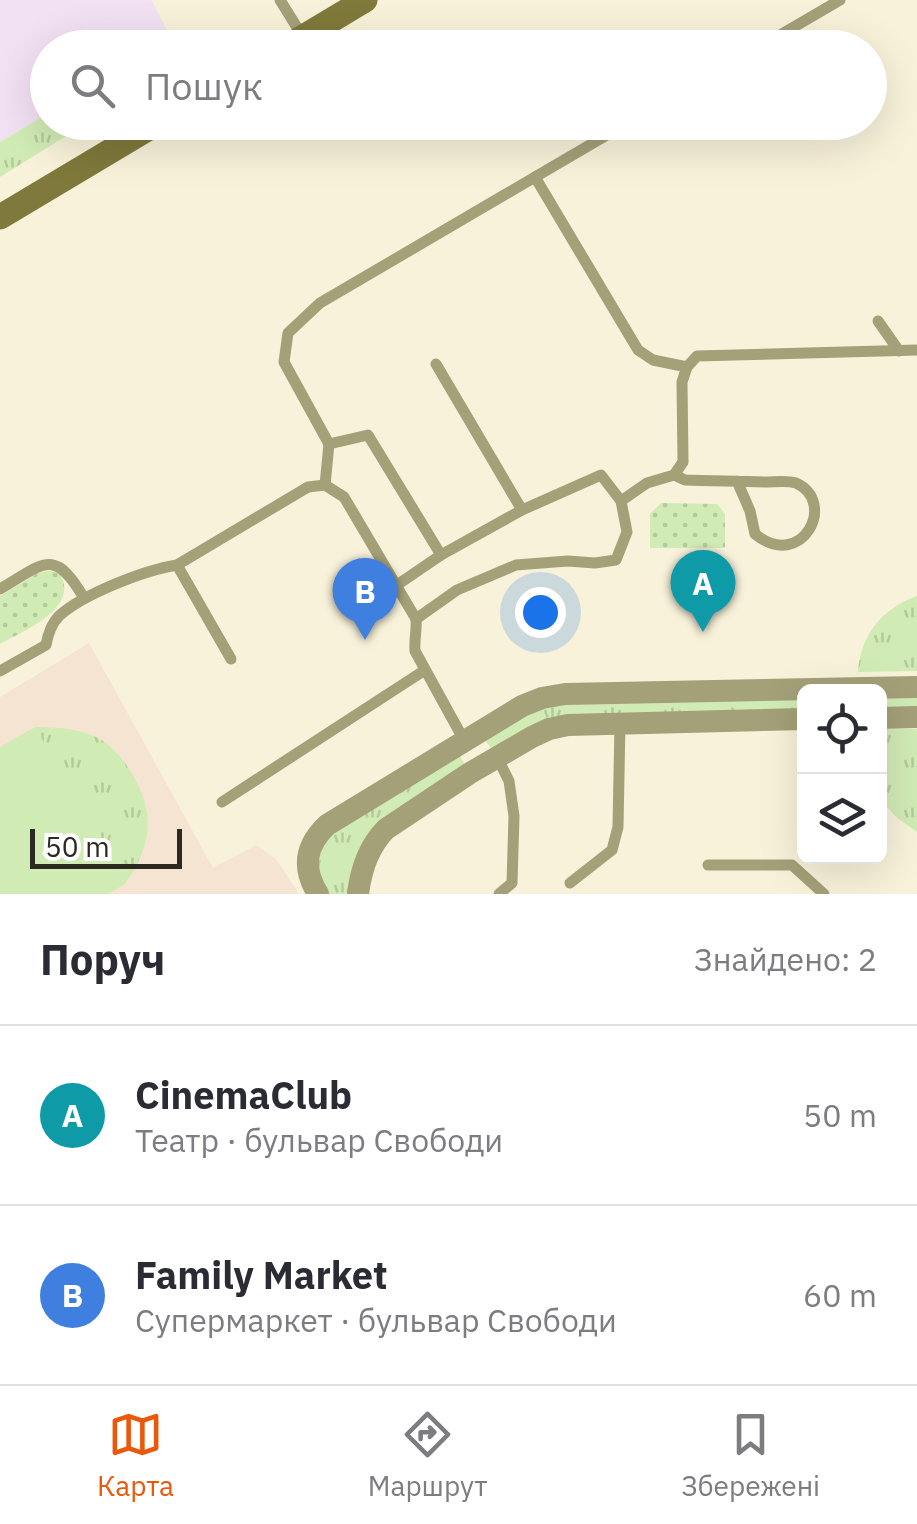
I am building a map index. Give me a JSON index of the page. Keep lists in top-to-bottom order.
{
  "scale_bar": "50 m",
  "page": {
    "search": "Пошук",
    "pins": ["A", "B"],
    "scale": "50 m",
    "heading": ["Поруч", "Знайдено: 2"],
    "list": [
      {
        "mark": "A",
        "name": "CinemaClub",
        "note": "Театр · бульвар Свободи",
        "value": "50 m"
      },
      {
        "mark": "B",
        "name": "Family Market",
        "note": "Супермаркет · бульвар Свободи",
        "value": "60 m"
      }
    ],
    "nav": ["Карта", "Маршрут", "Збережені"]
  }
}
